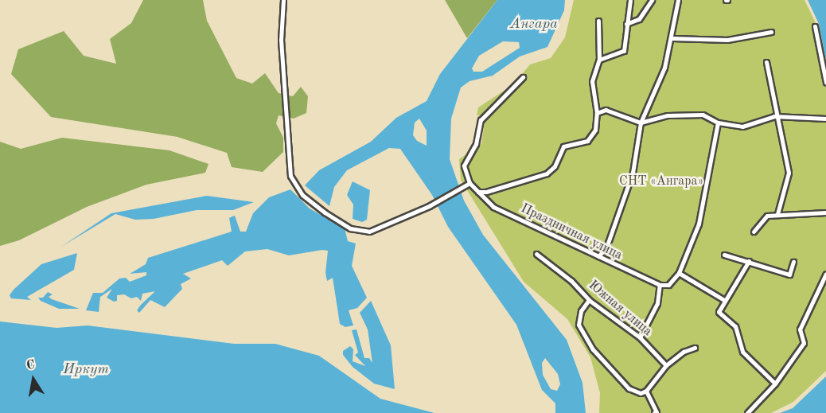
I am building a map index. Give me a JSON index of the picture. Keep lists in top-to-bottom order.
{
  "streets": {
    "street": ["Праздничная улица", "Южная улица"]
  },
  "water": ["Ангара", "Иркут"],
  "parks": ["СНТ «Ангара»"],
  "north": "top"
}
